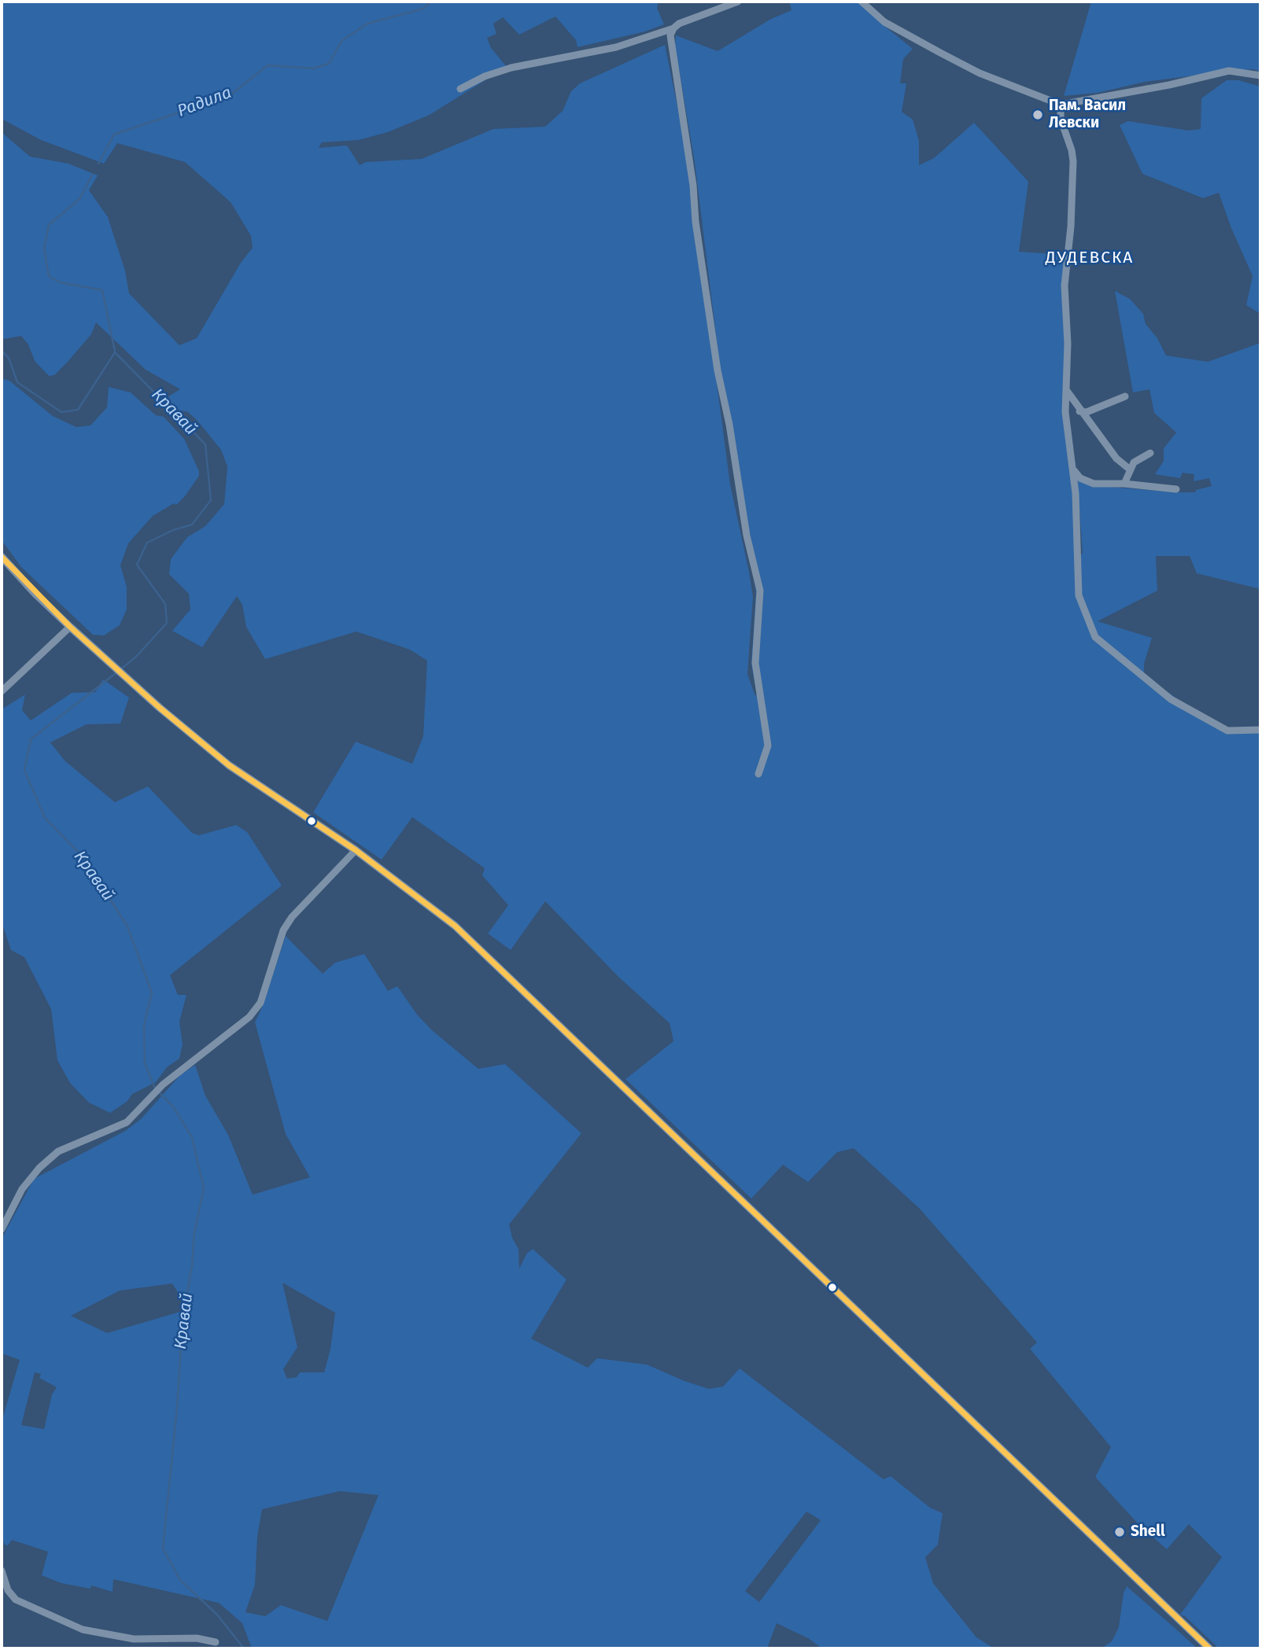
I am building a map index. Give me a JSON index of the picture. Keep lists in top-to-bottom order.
{
  "districts": ["ДУДЕВСКА"],
  "water": ["Радила", "Кравай"],
  "places": ["Пам. Васил Левски", "Shell"]
}
